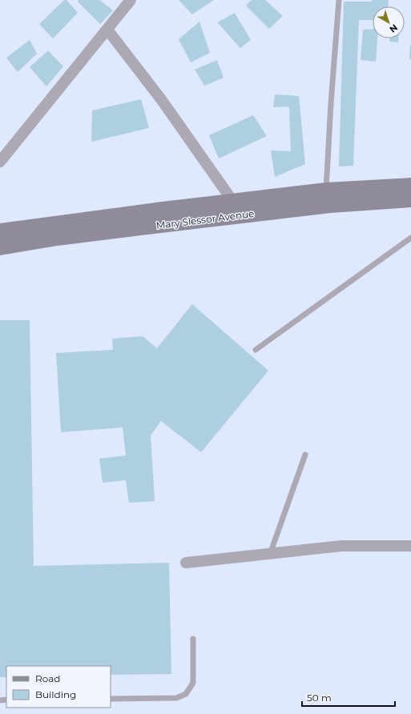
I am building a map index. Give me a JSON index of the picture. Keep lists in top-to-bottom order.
{
  "streets": {
    "main road": ["Mary Slessor Avenue"]
  },
  "legend": ["Road", "Building"],
  "scale_bar": "50 m",
  "north": "bottom right"
}
